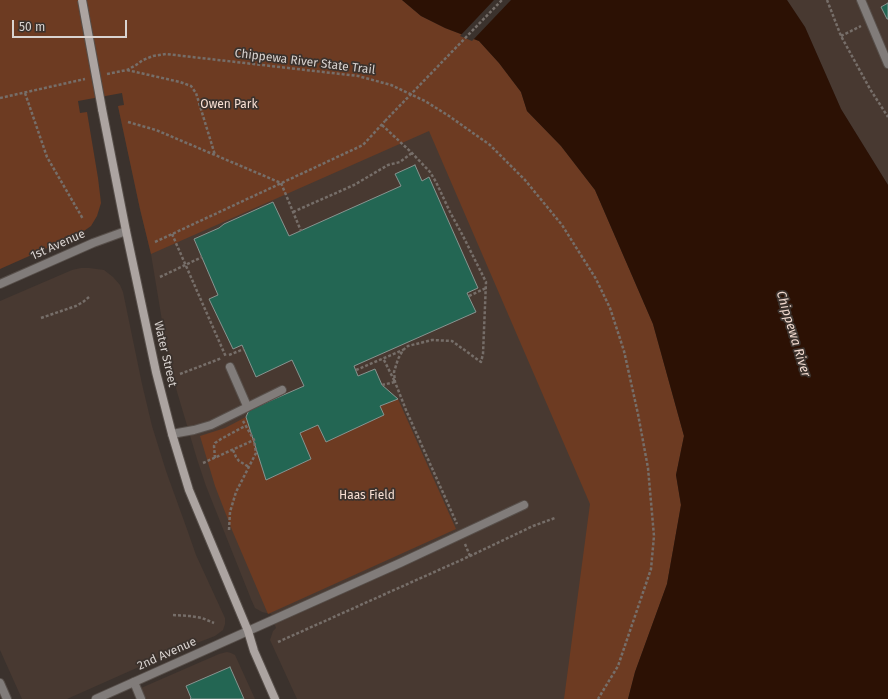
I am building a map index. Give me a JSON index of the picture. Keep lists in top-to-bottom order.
{
  "streets": {
    "main road": ["Water Street"],
    "street": ["1st Avenue", "2nd Avenue"],
    "path": ["Chippewa River State Trail"]
  },
  "crossings": [
    ["1st Avenue", "Water Street"],
    ["Water Street", "2nd Avenue"]
  ],
  "water": ["Chippewa River"],
  "parks": ["Owen Park", "Haas Field"],
  "scale_bar": "50 m"
}
